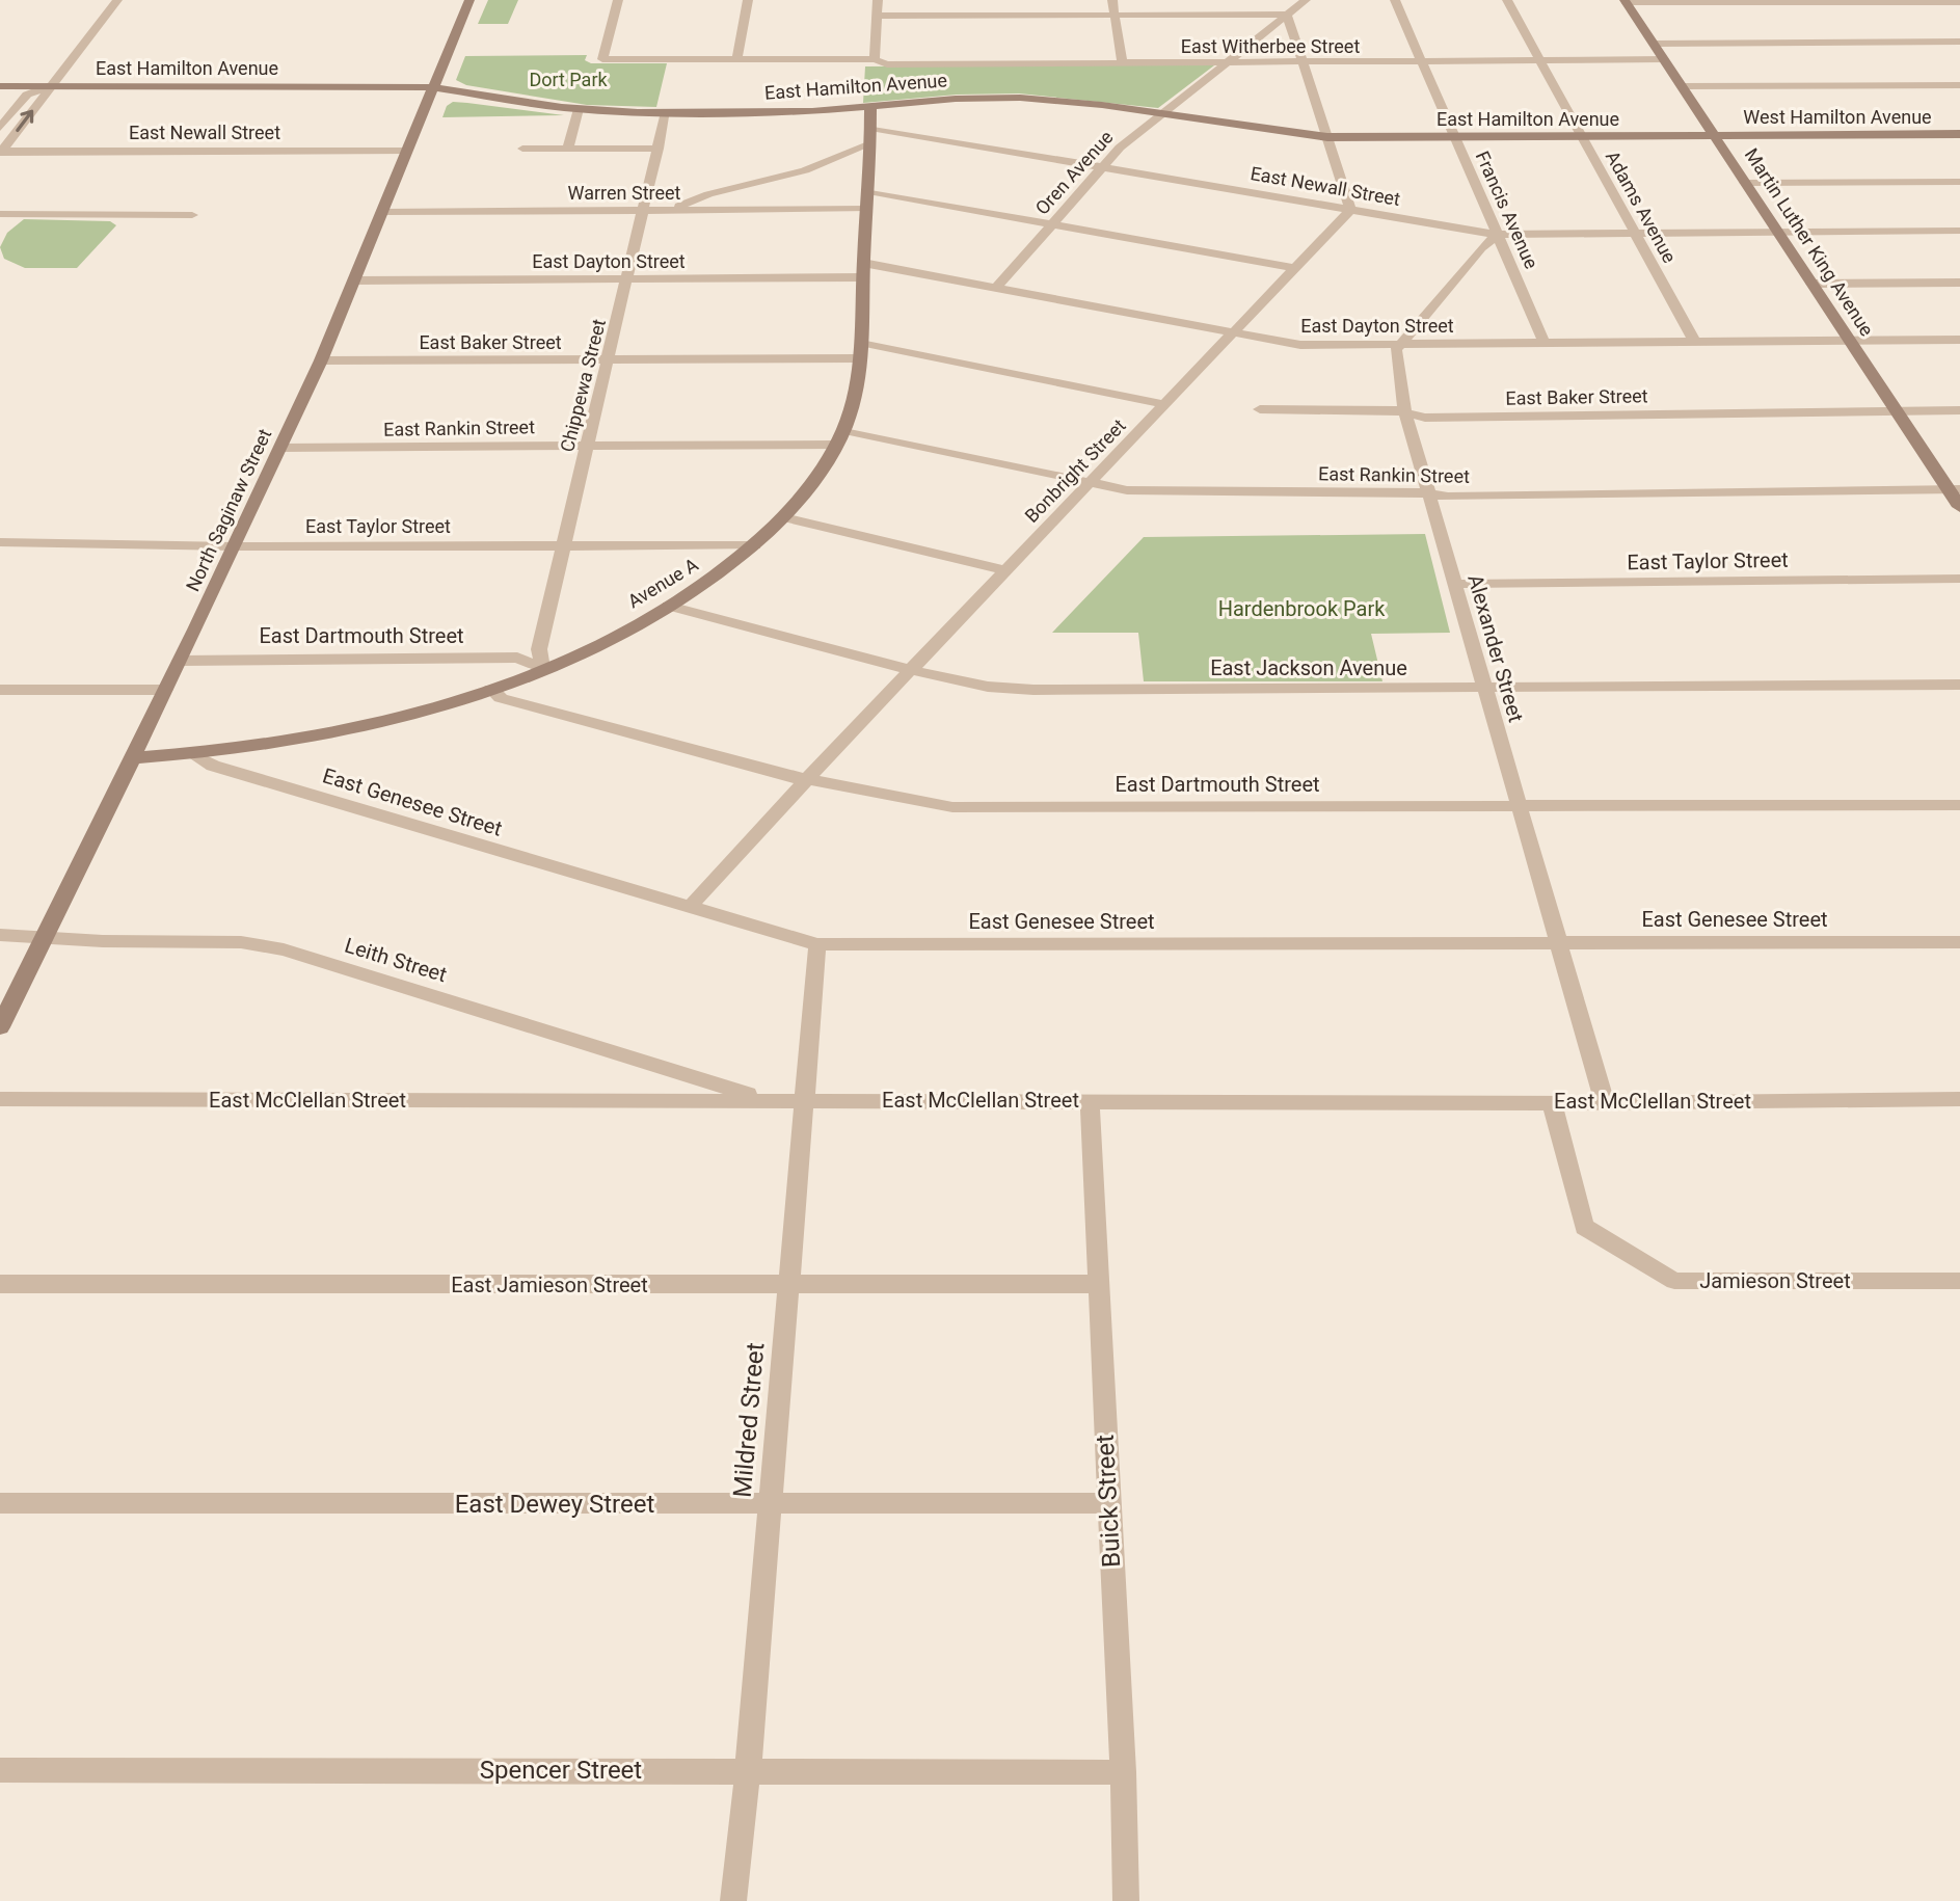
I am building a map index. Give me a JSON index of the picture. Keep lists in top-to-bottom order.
{
  "streets": {
    "street": [
      "East Witherbee Street",
      "East Hamilton Avenue",
      "West Hamilton Avenue",
      "East Newall Street",
      "Oren Avenue",
      "Warren Street",
      "Adams Avenue",
      "Francis Avenue",
      "Martin Luther King Avenue",
      "East Dayton Street",
      "East Baker Street",
      "Chippewa Street",
      "East Rankin Street",
      "Bonbright Street",
      "North Saginaw Street",
      "East Taylor Street",
      "Avenue A",
      "East Dartmouth Street",
      "Alexander Street",
      "East Jackson Avenue",
      "East Genesee Street",
      "Leith Street",
      "East McClellan Street",
      "Jamieson Street",
      "East Jamieson Street",
      "Mildred Street",
      "Buick Street",
      "East Dewey Street",
      "Spencer Street"
    ]
  },
  "crossings": [
    ["East Witherbee Street", "Oren Avenue"],
    ["East Witherbee Street", "Adams Avenue"],
    ["East Witherbee Street", "Francis Avenue"],
    ["East Witherbee Street", "Martin Luther King Avenue"],
    ["East Hamilton Avenue", "West Hamilton Avenue"],
    ["East Hamilton Avenue", "Oren Avenue"],
    ["East Hamilton Avenue", "Adams Avenue"],
    ["East Hamilton Avenue", "Francis Avenue"],
    ["East Hamilton Avenue", "Martin Luther King Avenue"],
    ["East Hamilton Avenue", "Chippewa Street"],
    ["East Hamilton Avenue", "North Saginaw Street"],
    ["East Hamilton Avenue", "Avenue A"],
    ["West Hamilton Avenue", "Martin Luther King Avenue"],
    ["East Newall Street", "Oren Avenue"],
    ["East Newall Street", "Adams Avenue"],
    ["East Newall Street", "Francis Avenue"],
    ["East Newall Street", "Martin Luther King Avenue"],
    ["East Newall Street", "Bonbright Street"],
    ["East Newall Street", "North Saginaw Street"],
    ["East Newall Street", "Avenue A"],
    ["Oren Avenue", "East Dayton Street"],
    ["Warren Street", "Chippewa Street"],
    ["Warren Street", "North Saginaw Street"],
    ["Warren Street", "Avenue A"],
    ["Adams Avenue", "East Dayton Street"],
    ["Francis Avenue", "East Dayton Street"],
    ["Martin Luther King Avenue", "East Dayton Street"],
    ["Martin Luther King Avenue", "East Baker Street"],
    ["Martin Luther King Avenue", "East Rankin Street"],
    ["East Dayton Street", "Chippewa Street"],
    ["East Dayton Street", "Bonbright Street"],
    ["East Dayton Street", "North Saginaw Street"],
    ["East Dayton Street", "Avenue A"],
    ["East Dayton Street", "Alexander Street"],
    ["East Baker Street", "Chippewa Street"],
    ["East Baker Street", "Bonbright Street"],
    ["East Baker Street", "North Saginaw Street"],
    ["East Baker Street", "Avenue A"],
    ["East Baker Street", "Alexander Street"],
    ["Chippewa Street", "East Rankin Street"],
    ["Chippewa Street", "East Taylor Street"],
    ["Chippewa Street", "Avenue A"],
    ["Chippewa Street", "East Dartmouth Street"],
    ["East Rankin Street", "Bonbright Street"],
    ["East Rankin Street", "North Saginaw Street"],
    ["East Rankin Street", "Avenue A"],
    ["East Rankin Street", "Alexander Street"],
    ["Bonbright Street", "East Dartmouth Street"],
    ["Bonbright Street", "East Jackson Avenue"],
    ["Bonbright Street", "East Genesee Street"],
    ["North Saginaw Street", "East Taylor Street"],
    ["North Saginaw Street", "Avenue A"],
    ["North Saginaw Street", "East Dartmouth Street"],
    ["North Saginaw Street", "Leith Street"],
    ["East Taylor Street", "Avenue A"],
    ["East Taylor Street", "Alexander Street"],
    ["Avenue A", "East Dartmouth Street"],
    ["Avenue A", "East Jackson Avenue"],
    ["Avenue A", "East Genesee Street"],
    ["East Dartmouth Street", "Alexander Street"],
    ["Alexander Street", "East Jackson Avenue"],
    ["Alexander Street", "East Genesee Street"],
    ["Alexander Street", "East McClellan Street"],
    ["East Genesee Street", "Mildred Street"],
    ["Leith Street", "East McClellan Street"],
    ["East McClellan Street", "Jamieson Street"],
    ["East McClellan Street", "Mildred Street"],
    ["East McClellan Street", "Buick Street"],
    ["East Jamieson Street", "Mildred Street"],
    ["East Jamieson Street", "Buick Street"],
    ["Mildred Street", "East Dewey Street"],
    ["Mildred Street", "Spencer Street"],
    ["Buick Street", "East Dewey Street"],
    ["Buick Street", "Spencer Street"]
  ],
  "parks": ["Dort Park", "Hardenbrook Park"]
}
